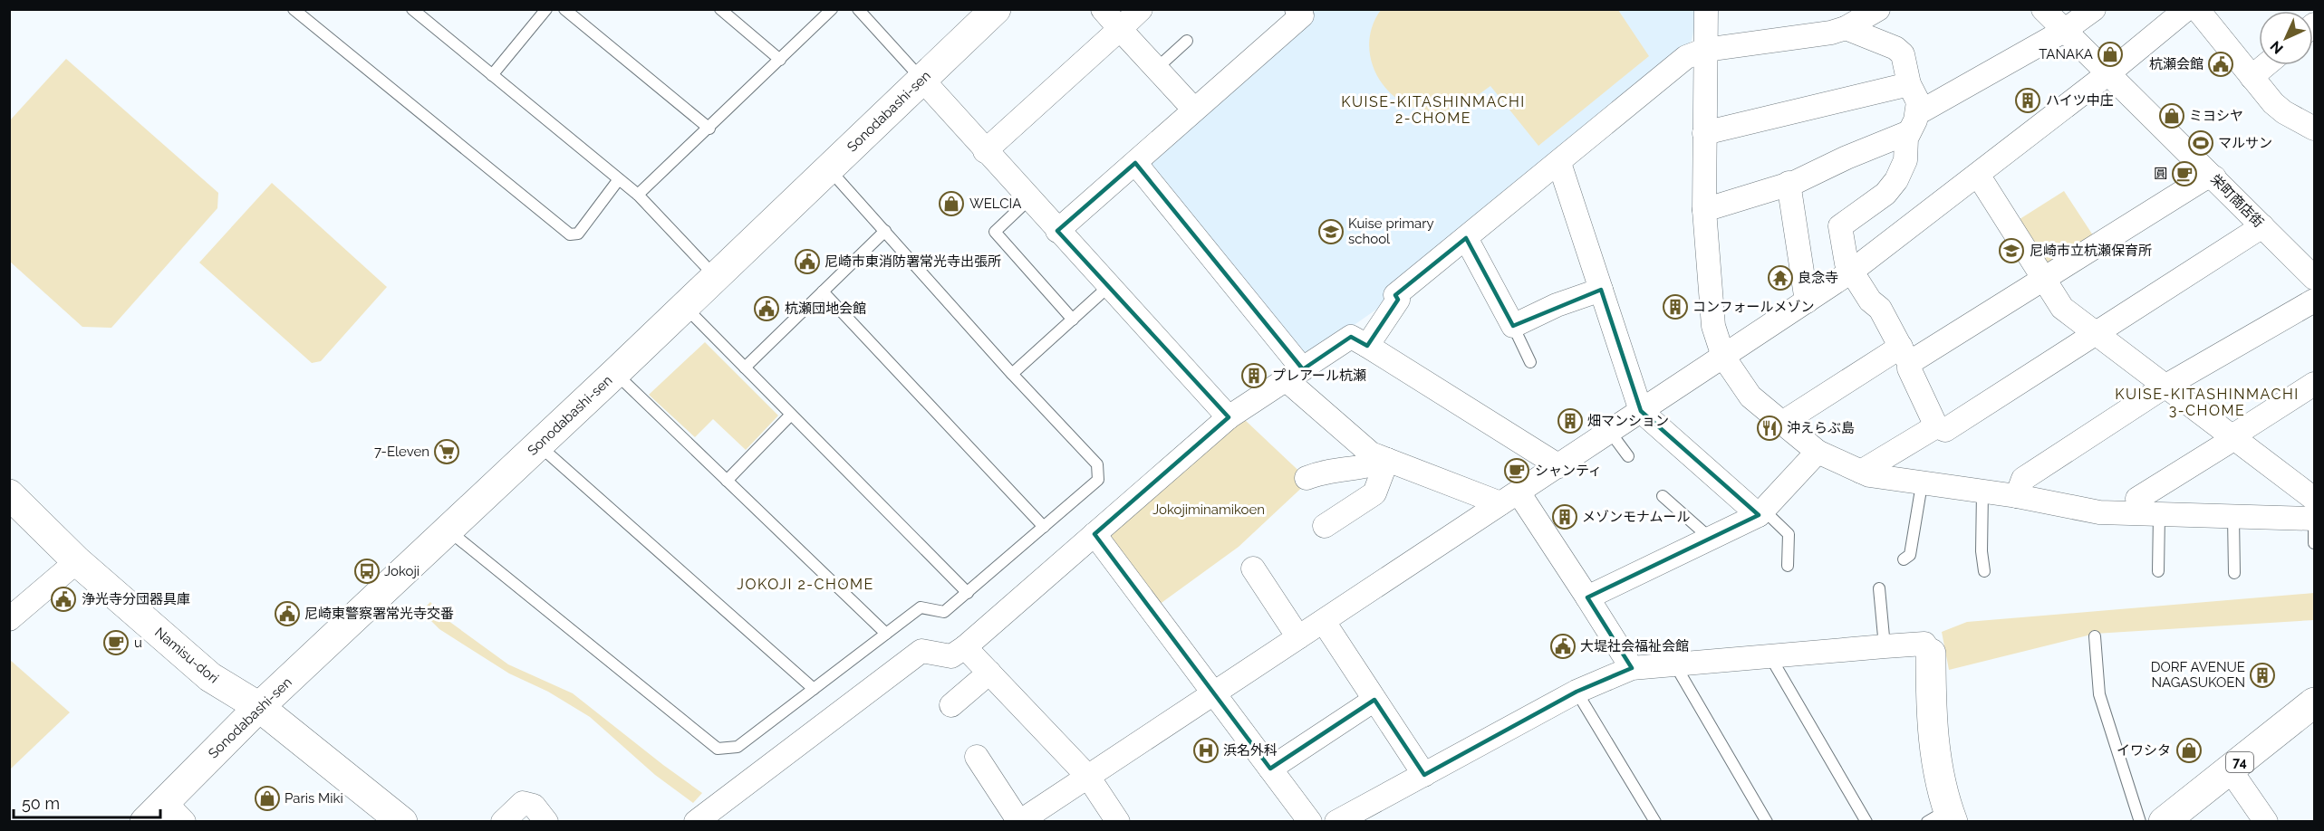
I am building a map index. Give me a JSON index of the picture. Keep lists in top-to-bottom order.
{
  "streets": {
    "street": [
      "Sonodabashi-sen",
      "栄町商店街",
      "Namisu-dori",
      "74"
    ]
  },
  "crossings": [
    ["Sonodabashi-sen", "Namisu-dori"]
  ],
  "districts": ["KUISE-KITASHINMACHI 2-CHOME", "KUISE-KITASHINMACHI 3-CHOME", "JOKOJI 2-CHOME"],
  "parks": ["Jokojiminamikoen"],
  "places": {
    "shop": [
      "TANAKA",
      "ミヨシヤ",
      "WELCIA",
      "イワシタ",
      "Paris Miki"
    ],
    "public building": [
      "杭瀬会館",
      "尼崎市東消防署常光寺出張所",
      "杭瀬団地会館",
      "浄光寺分団器具庫",
      "尼崎東警察署常光寺交番",
      "大堤社会福祉会館"
    ],
    "building": [
      "ハイツ中庄",
      "コンフォールメゾン",
      "プレアール杭瀬",
      "畑マンション",
      "メゾンモナムール",
      "DORF AVENUE NAGASUKOEN"
    ],
    "sports": ["マルサン"],
    "cafe": ["圓", "シャンティ", "u"],
    "school or university": ["Kuise primary school", "尼崎市立杭瀬保育所"],
    "temple": ["良念寺"],
    "restaurant": ["沖えらぶ島"],
    "supermarket": ["7-Eleven"],
    "bus stop": ["Jokoji"],
    "hospital": ["浜名外科"]
  },
  "scale_bar": "50 m",
  "north": "bottom left"
}
